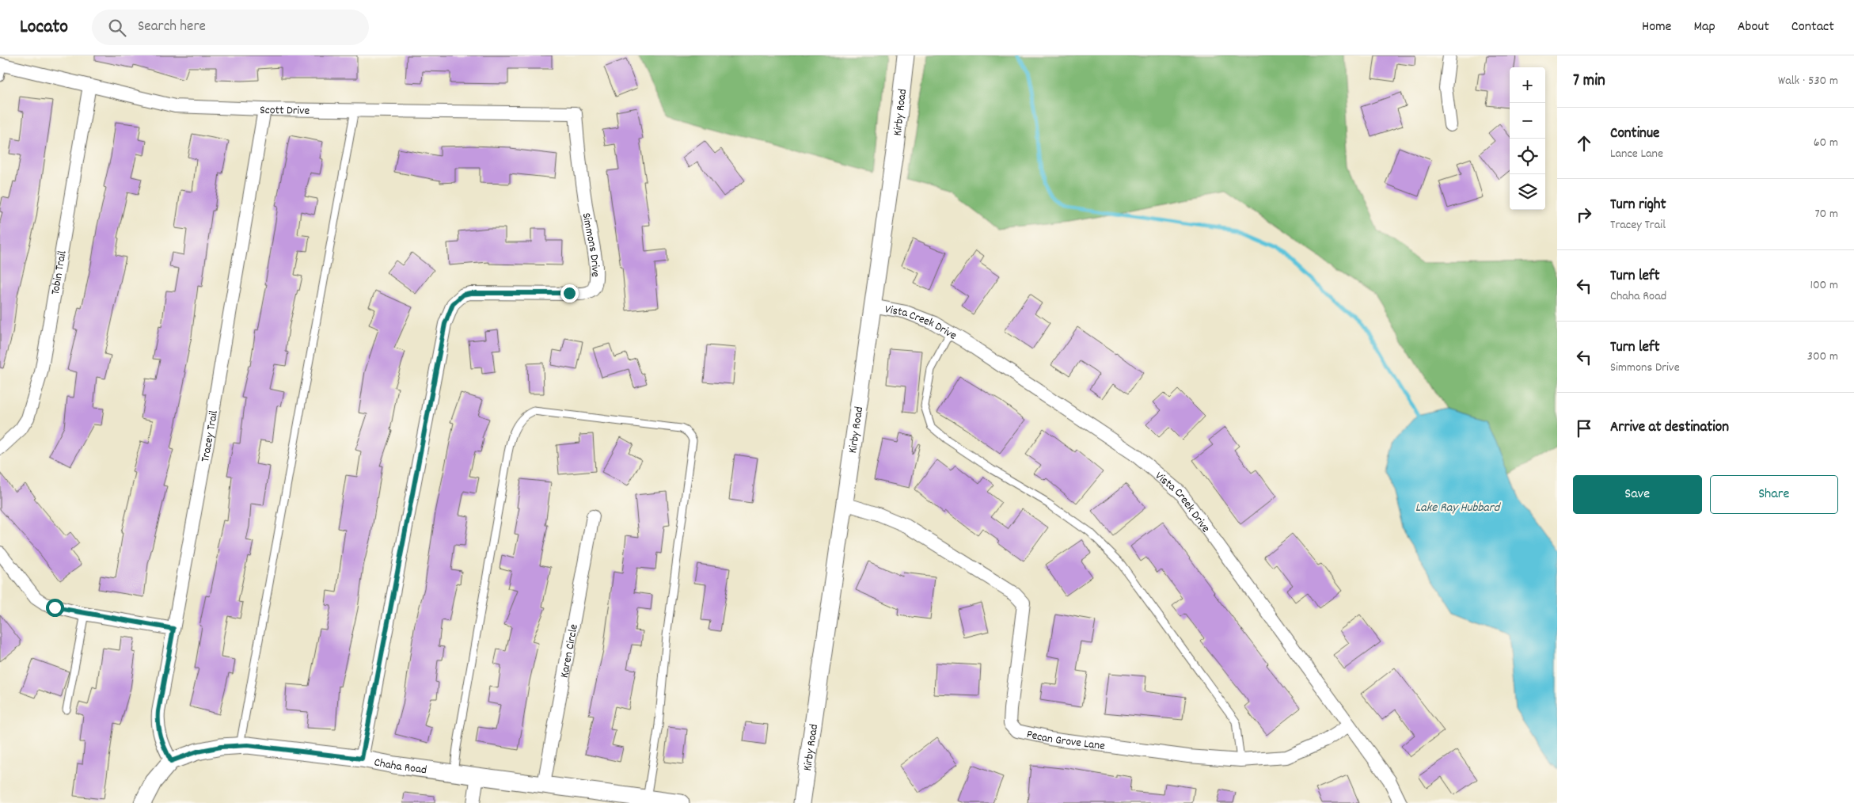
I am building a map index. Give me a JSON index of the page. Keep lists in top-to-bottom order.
{
  "streets": {
    "street": [
      "Scott Drive",
      "Kirby Road",
      "Simmons Drive",
      "Tobin Trail",
      "Vista Creek Drive",
      "Tracey Trail",
      "Karen Circle",
      "Pecan Grove Lane",
      "Chaha Road"
    ]
  },
  "crossings": [
    ["Scott Drive", "Simmons Drive"],
    ["Scott Drive", "Tobin Trail"],
    ["Scott Drive", "Tracey Trail"],
    ["Kirby Road", "Vista Creek Drive"],
    ["Kirby Road", "Pecan Grove Lane"],
    ["Simmons Drive", "Chaha Road"],
    ["Vista Creek Drive", "Pecan Grove Lane"],
    ["Tracey Trail", "Chaha Road"],
    ["Karen Circle", "Chaha Road"]
  ],
  "water": ["Lake Ray Hubbard"],
  "page": {
    "header": "Locato",
    "search": "Search here",
    "nav": [
      "Home",
      "Map",
      "About",
      "Contact"
    ],
    "heading": ["7 min", "Walk · 530 m"],
    "map_buttons": ["+", "−"],
    "list": [
      ["Continue", "Lance Lane", "60 m"],
      ["Turn right", "Tracey Trail", "70 m"],
      ["Turn left", "Chaha Road", "100 m"],
      ["Turn left", "Simmons Drive", "300 m"],
      "Arrive at destination"
    ],
    "buttons": ["Save", "Share"]
  }
}
